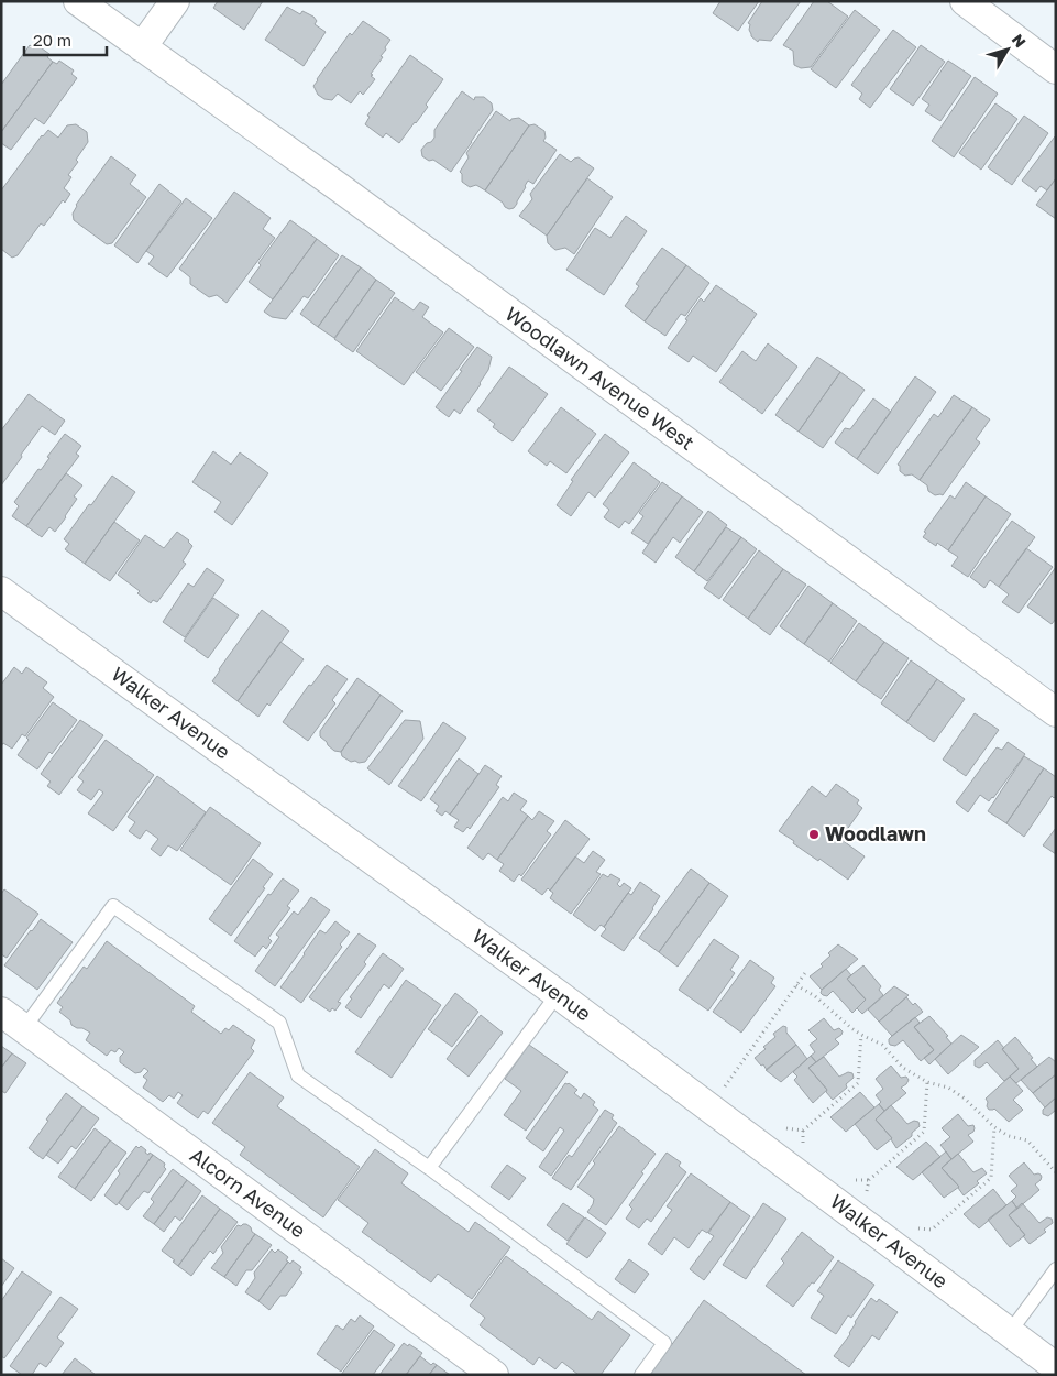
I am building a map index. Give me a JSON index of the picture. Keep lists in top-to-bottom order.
{
  "streets": {
    "street": ["Woodlawn Avenue West", "Walker Avenue", "Alcorn Avenue"]
  },
  "places": ["Woodlawn"],
  "scale_bar": "20 m",
  "north": "top right"
}
